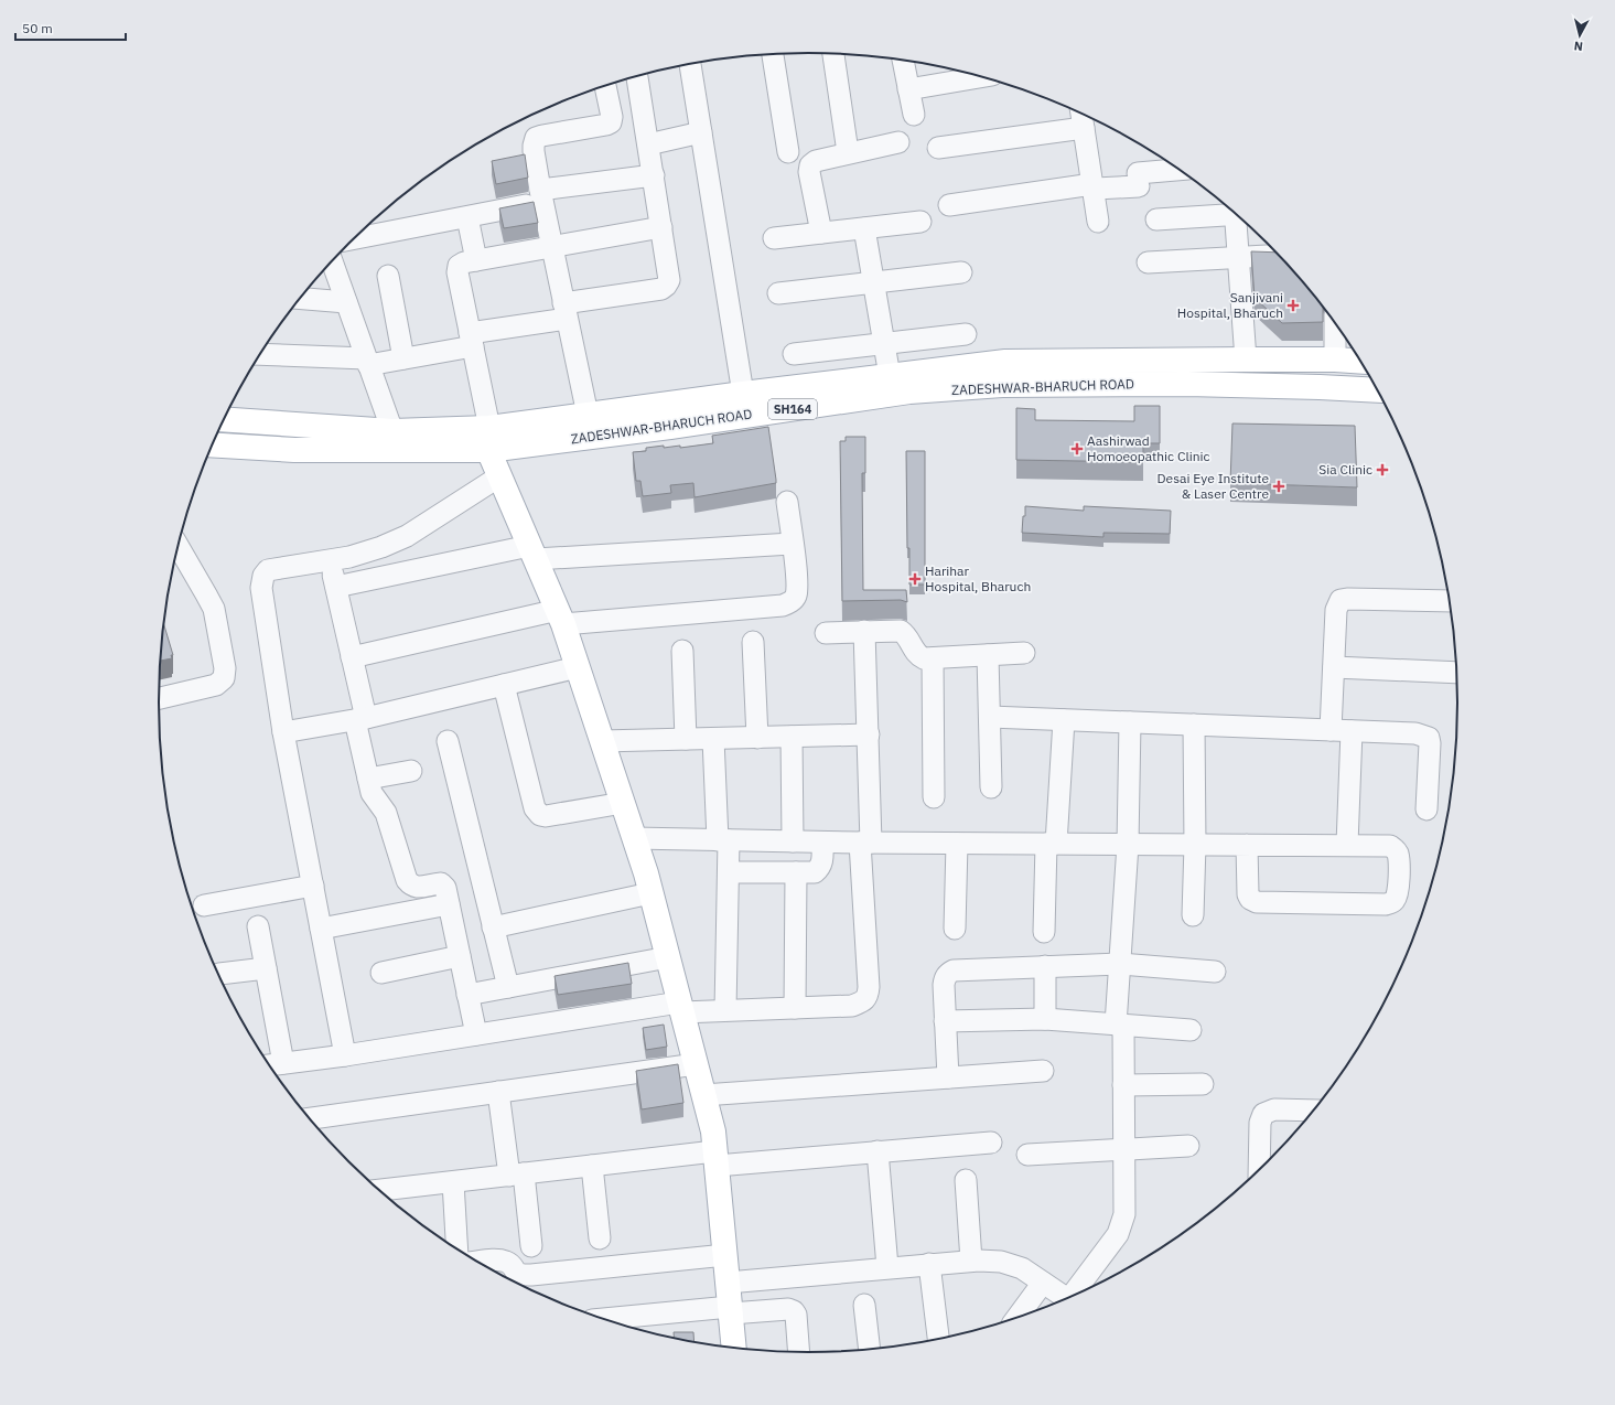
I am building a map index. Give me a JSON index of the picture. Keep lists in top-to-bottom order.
{
  "streets": {
    "main road": ["ZADESHWAR-BHARUCH ROAD", "SH164"]
  },
  "places": {
    "health": [
      "Sanjivani Hospital, Bharuch",
      "Aashirwad Homoeopathic Clinic",
      "Sia Clinic",
      "Desai Eye Institute & Laser Centre",
      "Harihar Hospital, Bharuch"
    ]
  },
  "scale_bar": "50 m",
  "north": "bottom"
}
